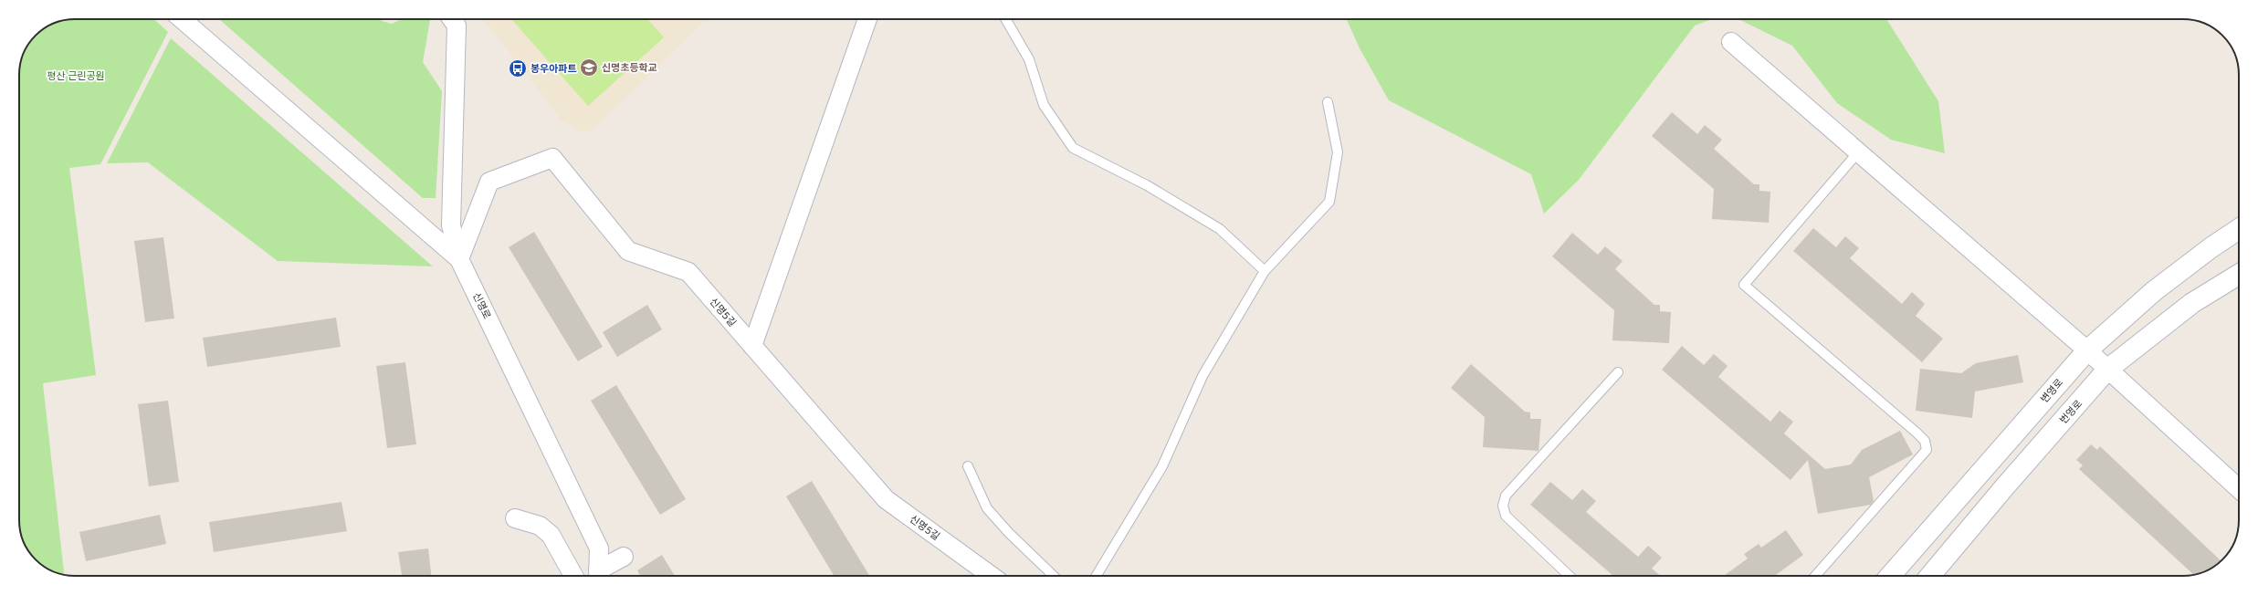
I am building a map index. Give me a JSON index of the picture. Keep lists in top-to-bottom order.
{
  "streets": {
    "main road": ["변영로", "번영로"],
    "street": ["신명로", "신명5길"]
  },
  "crossings": [
    ["신명로", "신명5길"]
  ],
  "parks": ["평산 근린공원"],
  "places": {
    "school or university": ["신명초등학교"],
    "bus stop": ["봉우아파트"]
  }
}
